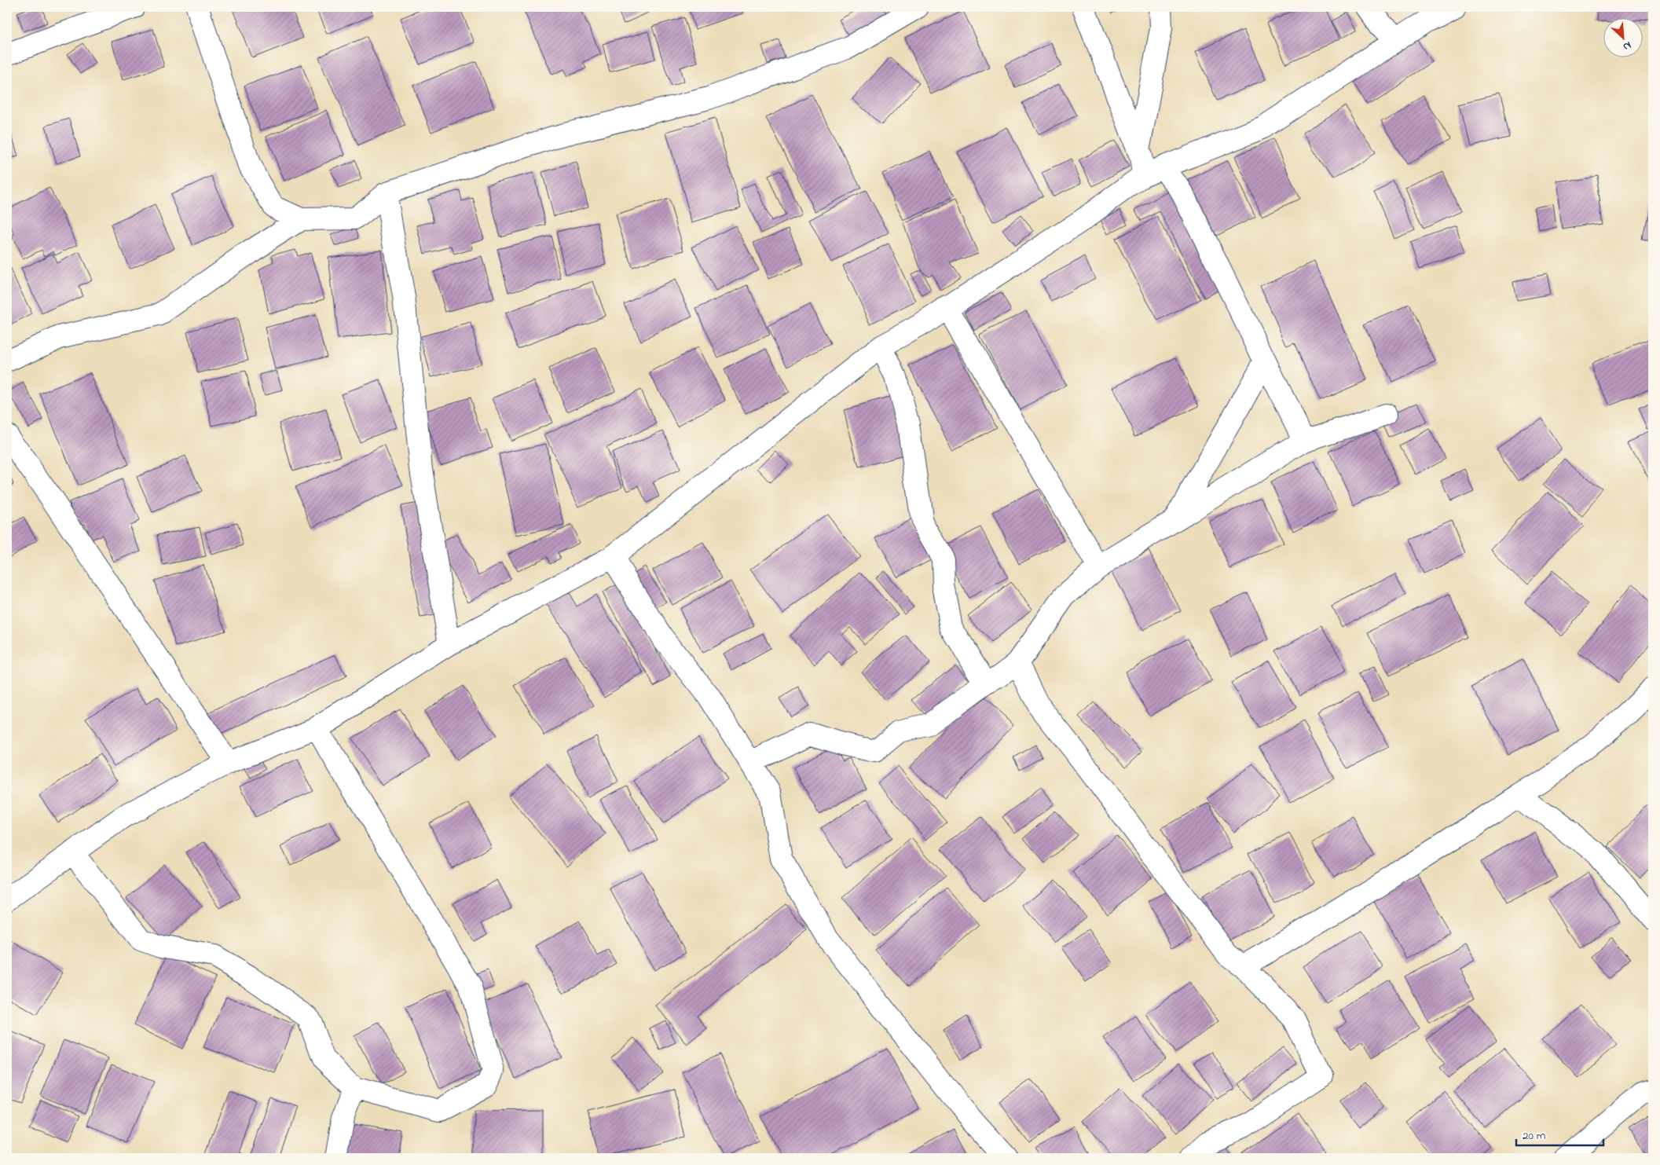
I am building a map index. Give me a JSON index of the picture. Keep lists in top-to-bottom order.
{
  "scale_bar": "20 m",
  "north": "bottom right"
}
